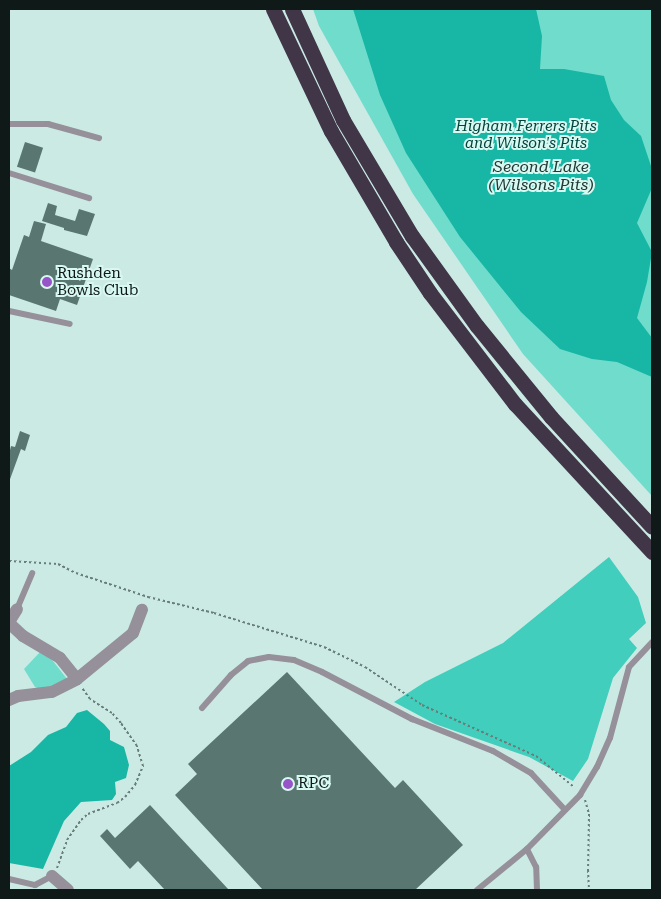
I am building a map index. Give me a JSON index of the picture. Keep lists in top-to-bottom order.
{
  "water": ["Second Lake (Wilsons Pits)"],
  "parks": ["Higham Ferrers Pits and Wilson's Pits"],
  "places": ["Rushden Bowls Club", "RPC"]
}
